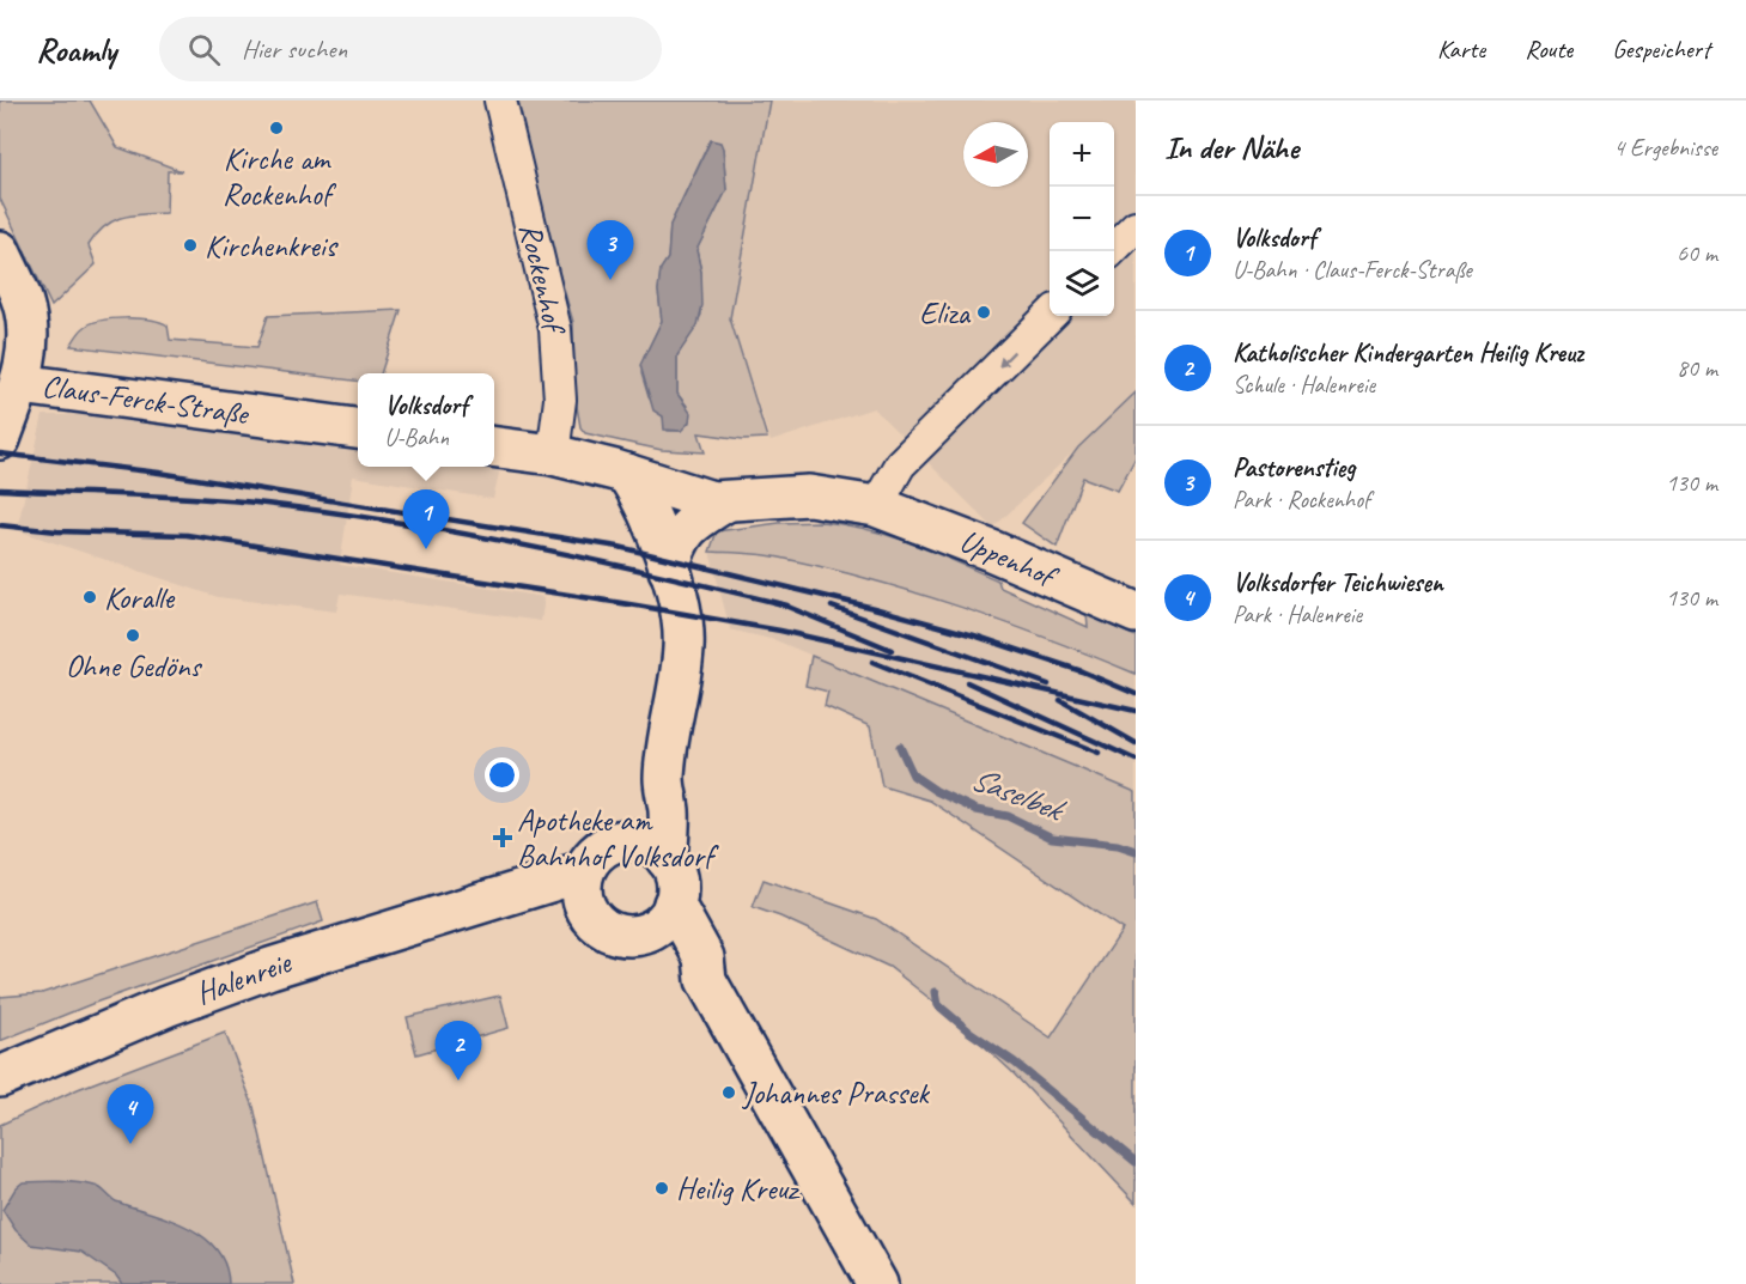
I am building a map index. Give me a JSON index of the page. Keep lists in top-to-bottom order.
{
  "streets": {
    "street": [
      "Rockenhof",
      "Claus-Ferck-Straße",
      "Uppenhof",
      "Halenreie"
    ]
  },
  "water": ["Saselbek"],
  "places": {
    "other": [
      "Kirche am Rockenhof",
      "Kirchenkreis",
      "Eliza",
      "Koralle",
      "Ohne Gedöns",
      "Johannes Prassek",
      "Heilig Kreuz"
    ],
    "health": ["Apotheke am Bahnhof Volksdorf"]
  },
  "north": "left",
  "page": {
    "header": "Roamly",
    "search": "Hier suchen",
    "nav": ["Karte", "Route", "Gespeichert"],
    "heading": ["In der Nähe", "4 Ergebnisse"],
    "map_buttons": ["+", "−"],
    "list": [
      {
        "mark": "1",
        "name": "Volksdorf",
        "note": "U-Bahn · Claus-Ferck-Straße",
        "value": "60 m"
      },
      {
        "mark": "2",
        "name": "Katholischer Kindergarten Heilig Kreuz",
        "note": "Schule · Halenreie",
        "value": "80 m"
      },
      {
        "mark": "3",
        "name": "Pastorenstieg",
        "note": "Park · Rockenhof",
        "value": "130 m"
      },
      {
        "mark": "4",
        "name": "Volksdorfer Teichwiesen",
        "note": "Park · Halenreie",
        "value": "130 m"
      }
    ],
    "pins": [
      "3",
      "1",
      "2",
      "4"
    ],
    "popup": ["Volksdorf", "U-Bahn"]
  }
}
